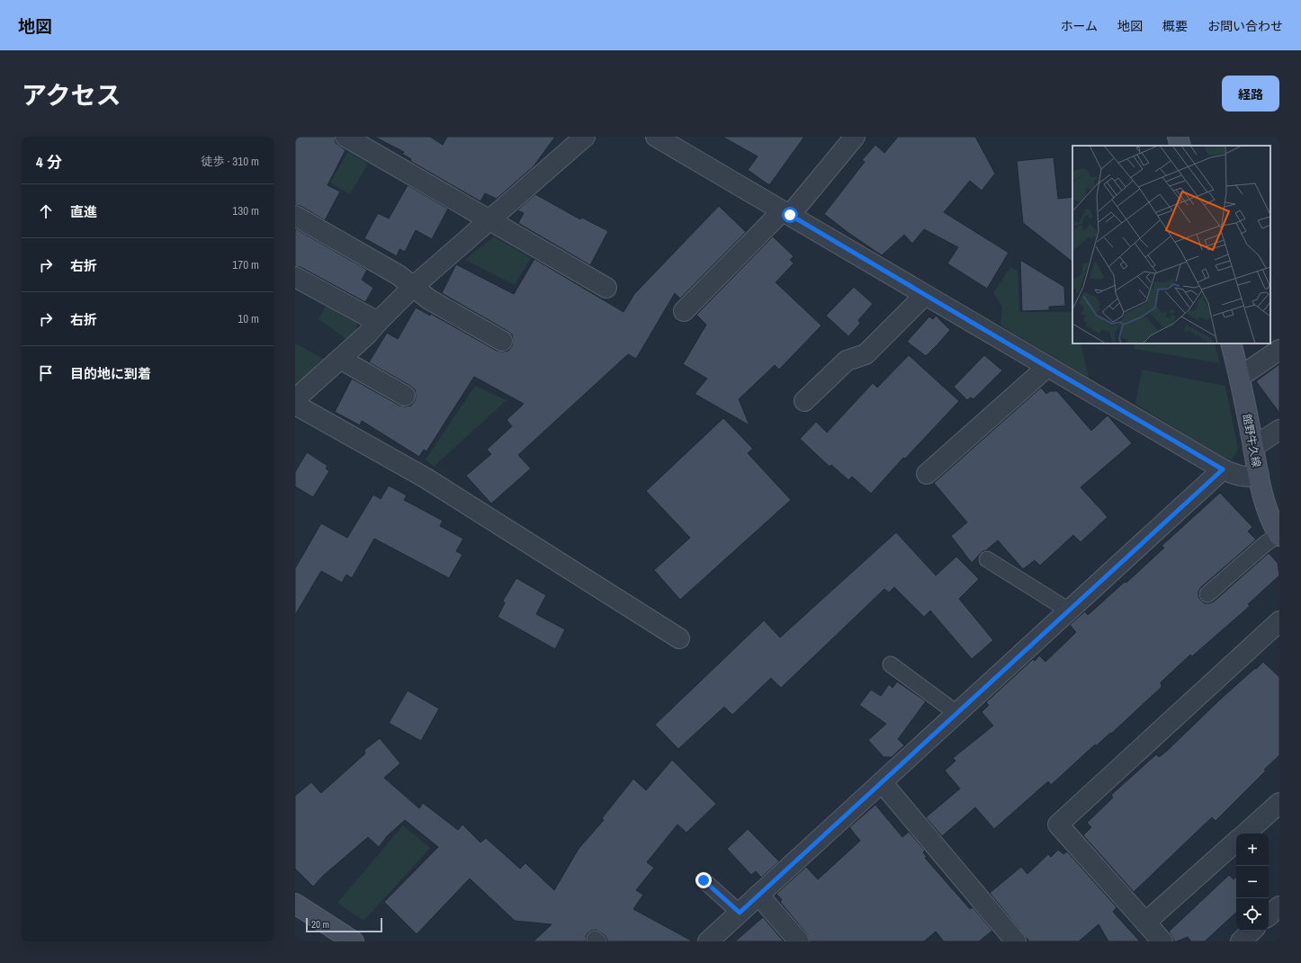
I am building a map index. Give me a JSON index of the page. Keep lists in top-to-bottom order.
{
  "streets": {
    "main road": ["館野牛久線"]
  },
  "scale_bar": "20 m",
  "page": {
    "header": "地図",
    "nav": [
      "ホーム",
      "地図",
      "概要",
      "お問い合わせ"
    ],
    "title": "アクセス",
    "buttons": "経路",
    "heading": ["4 分", "徒歩 · 310 m"],
    "list": [
      ["直進", "130 m"],
      ["右折", "170 m"],
      ["右折", "10 m"],
      "目的地に到着"
    ],
    "map_buttons": ["+", "−"],
    "scale": "20 m"
  }
}
